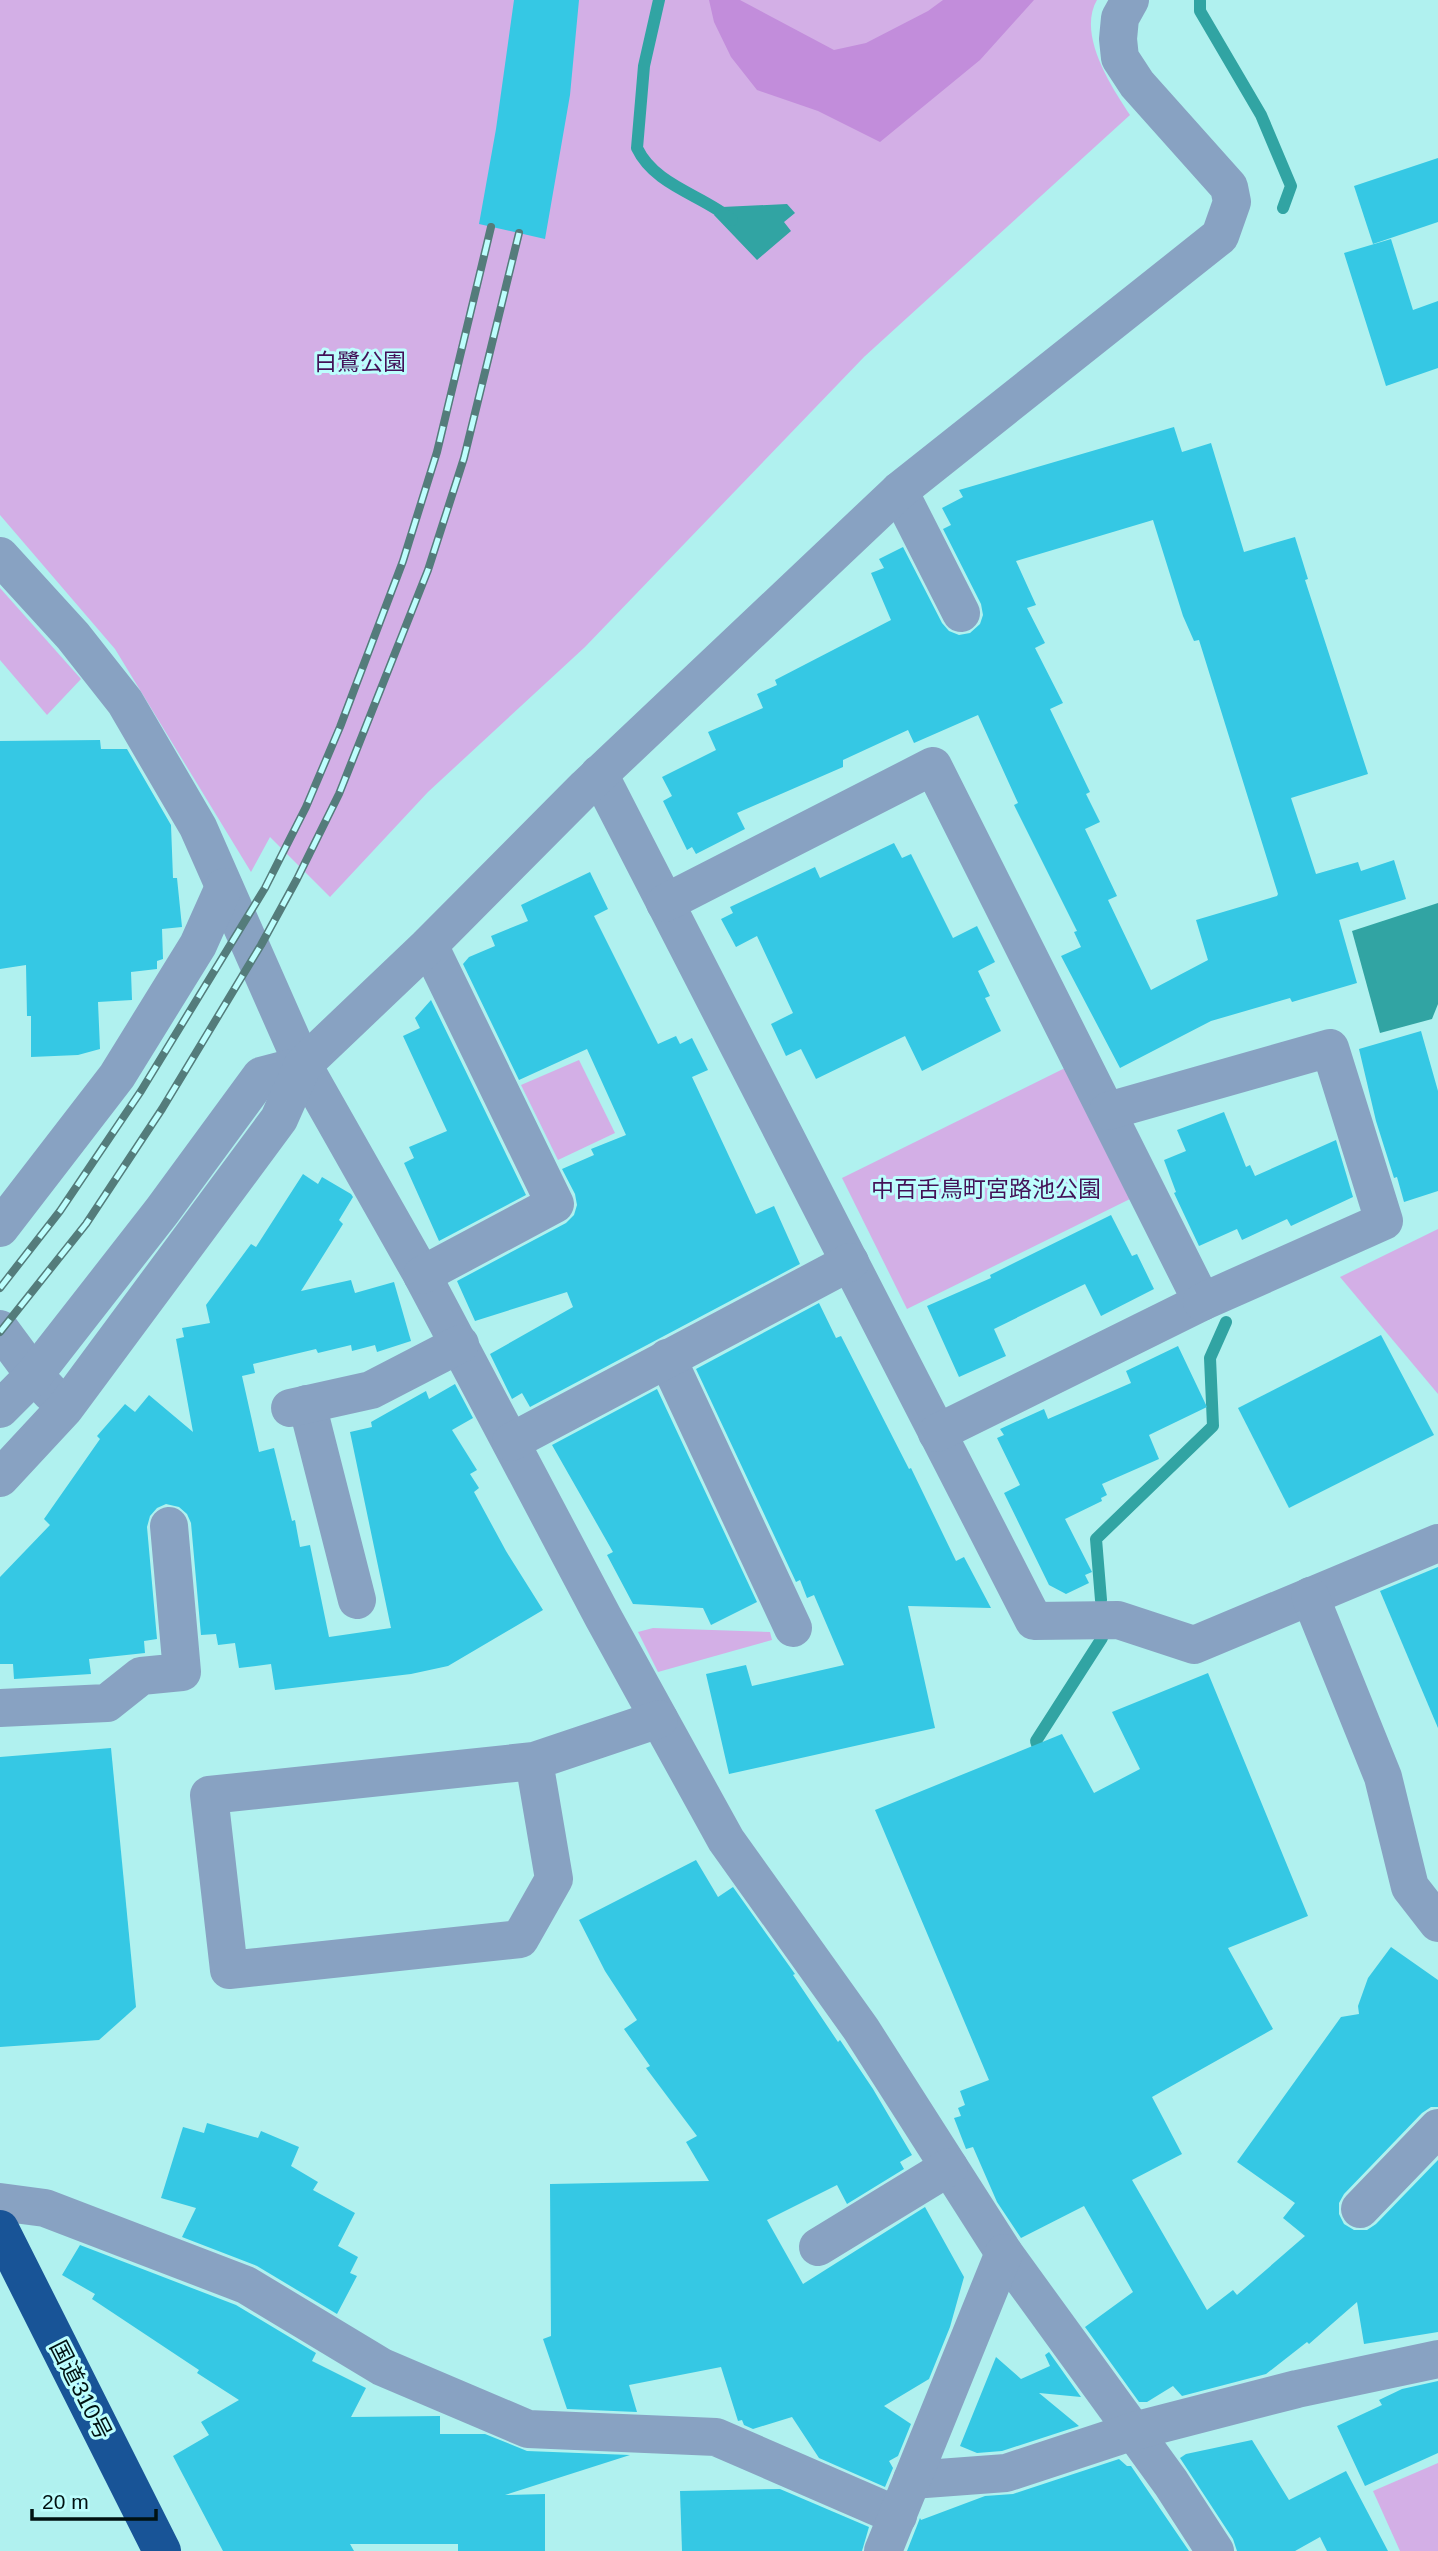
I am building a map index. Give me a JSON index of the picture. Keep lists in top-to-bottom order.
{
  "streets": {
    "highway": ["国道310号"]
  },
  "parks": ["白鷺公園", "中百舌鳥町宮路池公園"],
  "scale_bar": "20 m"
}
